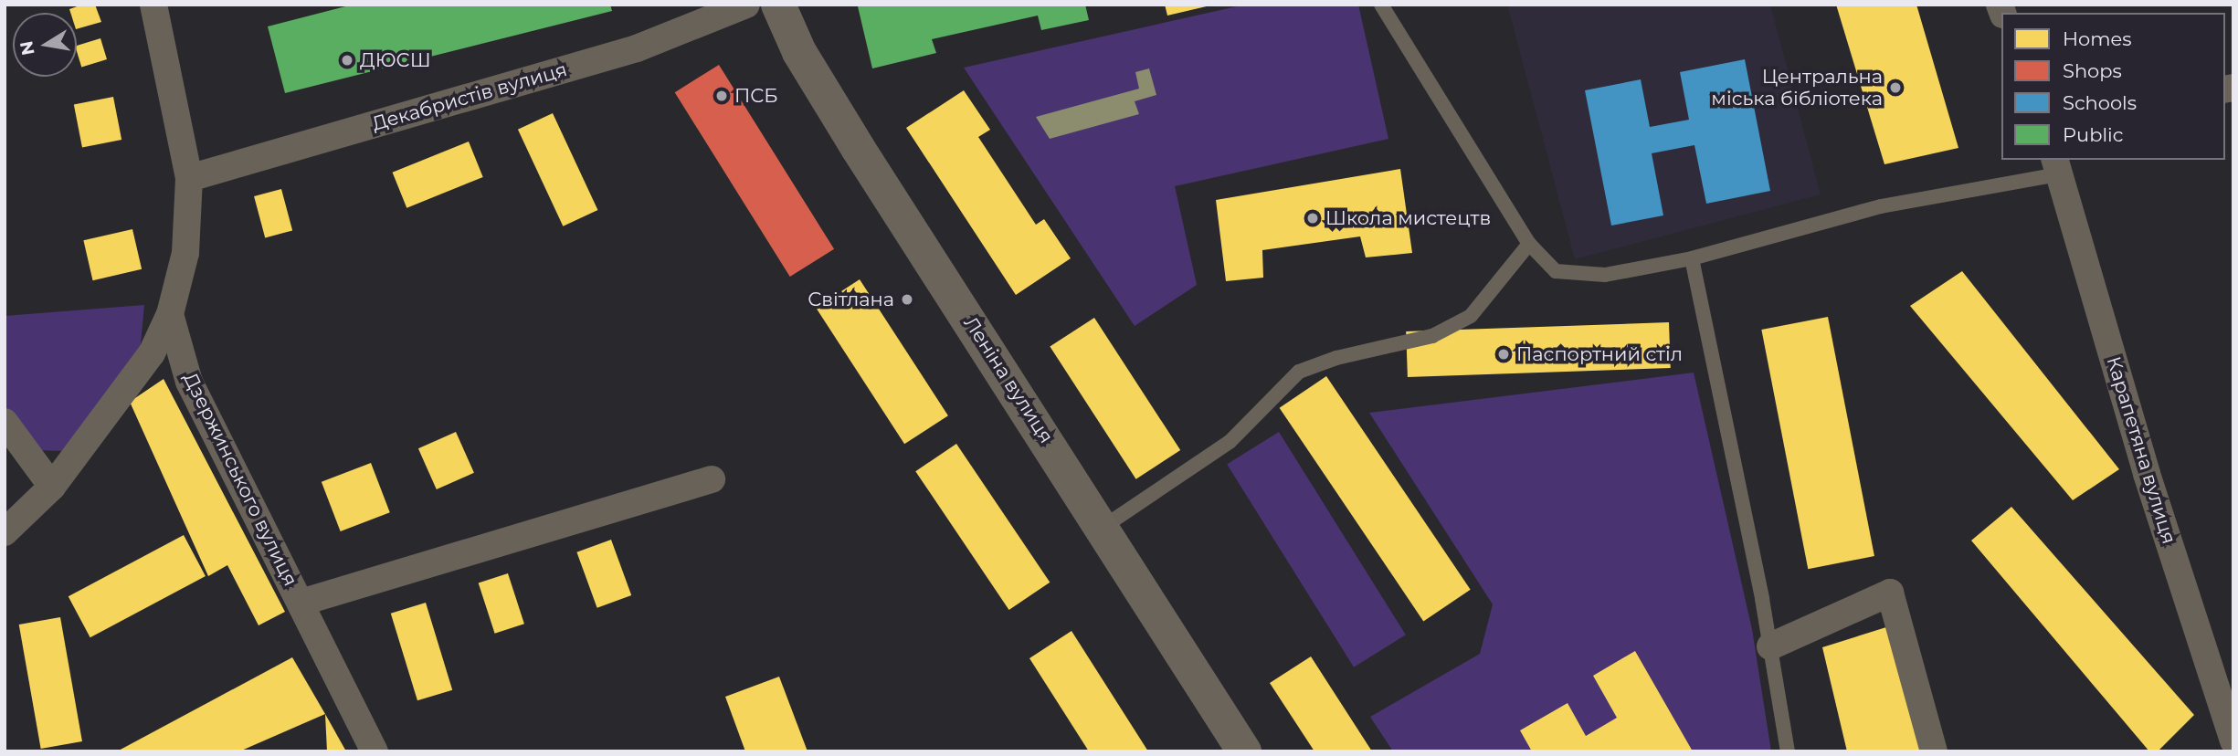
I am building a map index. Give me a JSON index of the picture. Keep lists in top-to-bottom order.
{
  "streets": {
    "main road": ["Леніна вулиця"],
    "street": ["Декабристів вулиця", "Карапетяна вулиця", "Дзержинського вулиця"]
  },
  "crossings": [
    ["Декабристів вулиця", "Дзержинського вулиця"]
  ],
  "places": [
    "ДЮСШ",
    "Центральна міська бібліотека",
    "ПСБ",
    "Школа мистецтв",
    "Світлана",
    "Паспортний стіл"
  ],
  "legend": [
    "Homes",
    "Shops",
    "Schools",
    "Public"
  ],
  "north": "left"
}
